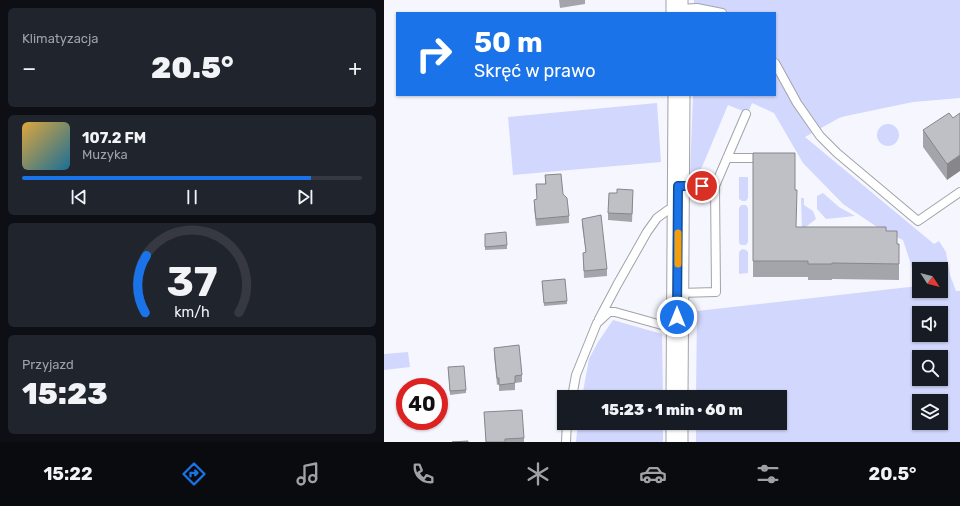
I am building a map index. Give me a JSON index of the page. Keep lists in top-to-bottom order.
{
  "north": "bottom right",
  "page": {
    "tile": [
      "Klimatyzacja",
      ["Przyjazd", "15:23"]
    ],
    "turn": ["50 m", "Skręć w prawo"],
    "heat": ["−", "20.5°", "+"],
    "song": ["107.2 FM", "Muzyka"],
    "limit": "40",
    "trip": "15:23 · 1 min · 60 m",
    "tabs": ["15:22", "20.5°"],
    "gauge": ["37", "km/h"]
  }
}
